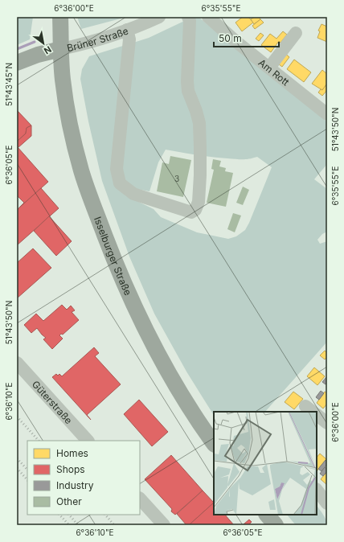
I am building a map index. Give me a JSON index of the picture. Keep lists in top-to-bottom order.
{
  "streets": {
    "main road": ["Brüner Straße", "Isselburger Straße"],
    "street": ["Am Rott", "Güterstraße"]
  },
  "crossings": [
    ["Brüner Straße", "Isselburger Straße"]
  ],
  "house_numbers": ["3"],
  "legend": [
    "Homes",
    "Shops",
    "Industry",
    "Other"
  ],
  "scale_bar": "50 m",
  "north": "bottom right",
  "coordinates": [
    "6°36'00\"E",
    "6°35'55\"E",
    "51°43'45\"N",
    "51°43'50\"N",
    "6°36'05\"E",
    "6°36'10\"E"
  ]
}
